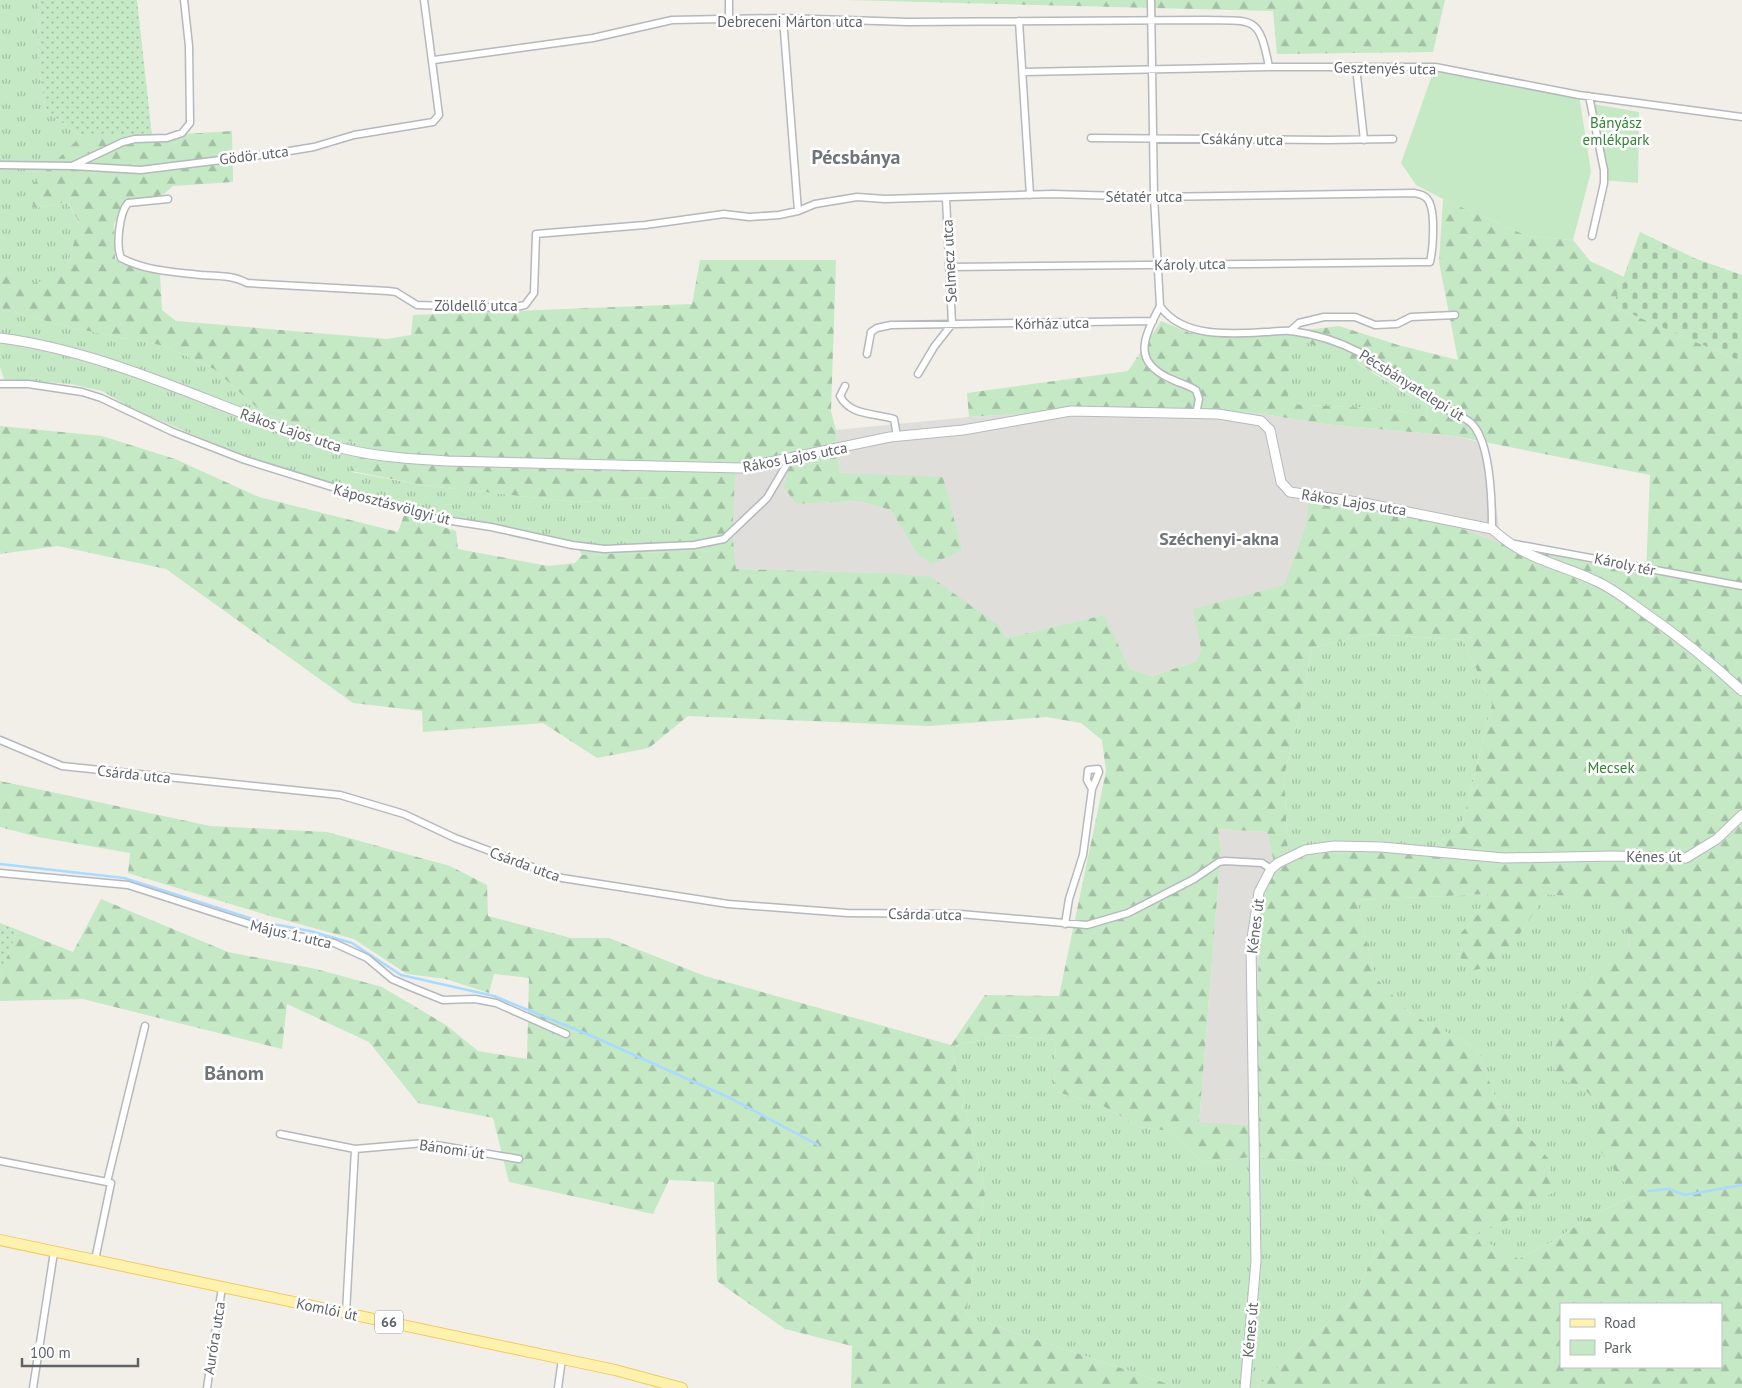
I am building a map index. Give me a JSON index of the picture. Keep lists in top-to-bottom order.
{
  "streets": {
    "main road": ["Komlói út", "66"],
    "street": [
      "Debreceni Márton utca",
      "Gesztenyés utca",
      "Csákány utca",
      "Gödör utca",
      "Sétatér utca",
      "Selmecz utca",
      "Károly utca",
      "Zöldellő utca",
      "Kórház utca",
      "Pécsbányatelepi út",
      "Rákos Lajos utca",
      "Káposztásvölgyi út",
      "Károly tér",
      "Csárda utca",
      "Kénes út",
      "Május 1. utca",
      "Bánomi út",
      "Auróra utca"
    ]
  },
  "crossings": [
    ["Debreceni Márton utca", "Gesztenyés utca"],
    ["Debreceni Márton utca", "Gödör utca"],
    ["Sétatér utca", "Selmecz utca"],
    ["Sétatér utca", "Károly utca"],
    ["Sétatér utca", "Zöldellő utca"],
    ["Selmecz utca", "Károly utca"],
    ["Selmecz utca", "Kórház utca"],
    ["Pécsbányatelepi út", "Rákos Lajos utca"],
    ["Rákos Lajos utca", "Káposztásvölgyi út"],
    ["Csárda utca", "Kénes út"],
    ["Komlói út", "Auróra utca"]
  ],
  "districts": ["Pécsbánya", "Széchenyi-akna", "Bánom"],
  "parks": ["Bányász emlékpark", "Mecsek"],
  "legend": ["Road", "Park"],
  "scale_bar": "100 m"
}
